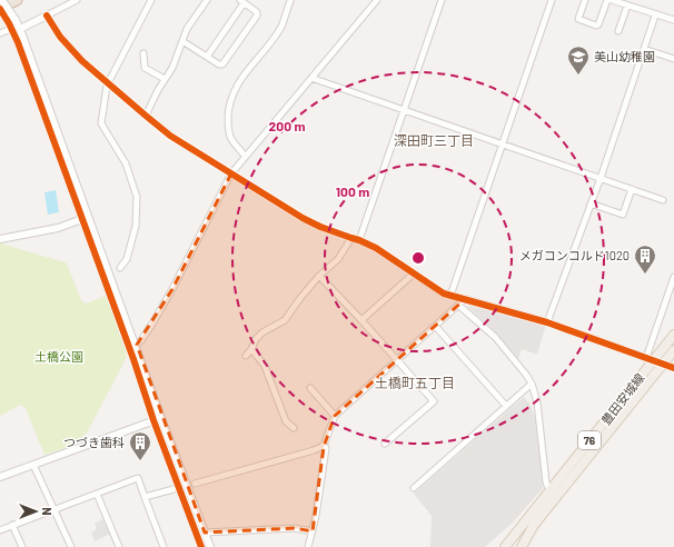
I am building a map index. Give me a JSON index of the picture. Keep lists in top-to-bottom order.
{
  "streets": {
    "main road": ["豊田安城線", "76"]
  },
  "districts": ["深田町三丁目", "土橋町五丁目"],
  "parks": ["土橋公園"],
  "places": {
    "school or university": ["美山幼稚園"],
    "building": ["メガコンコルド1020", "つづき歯科"]
  },
  "north": "right",
  "rings": ["200 m", "100 m"]
}
